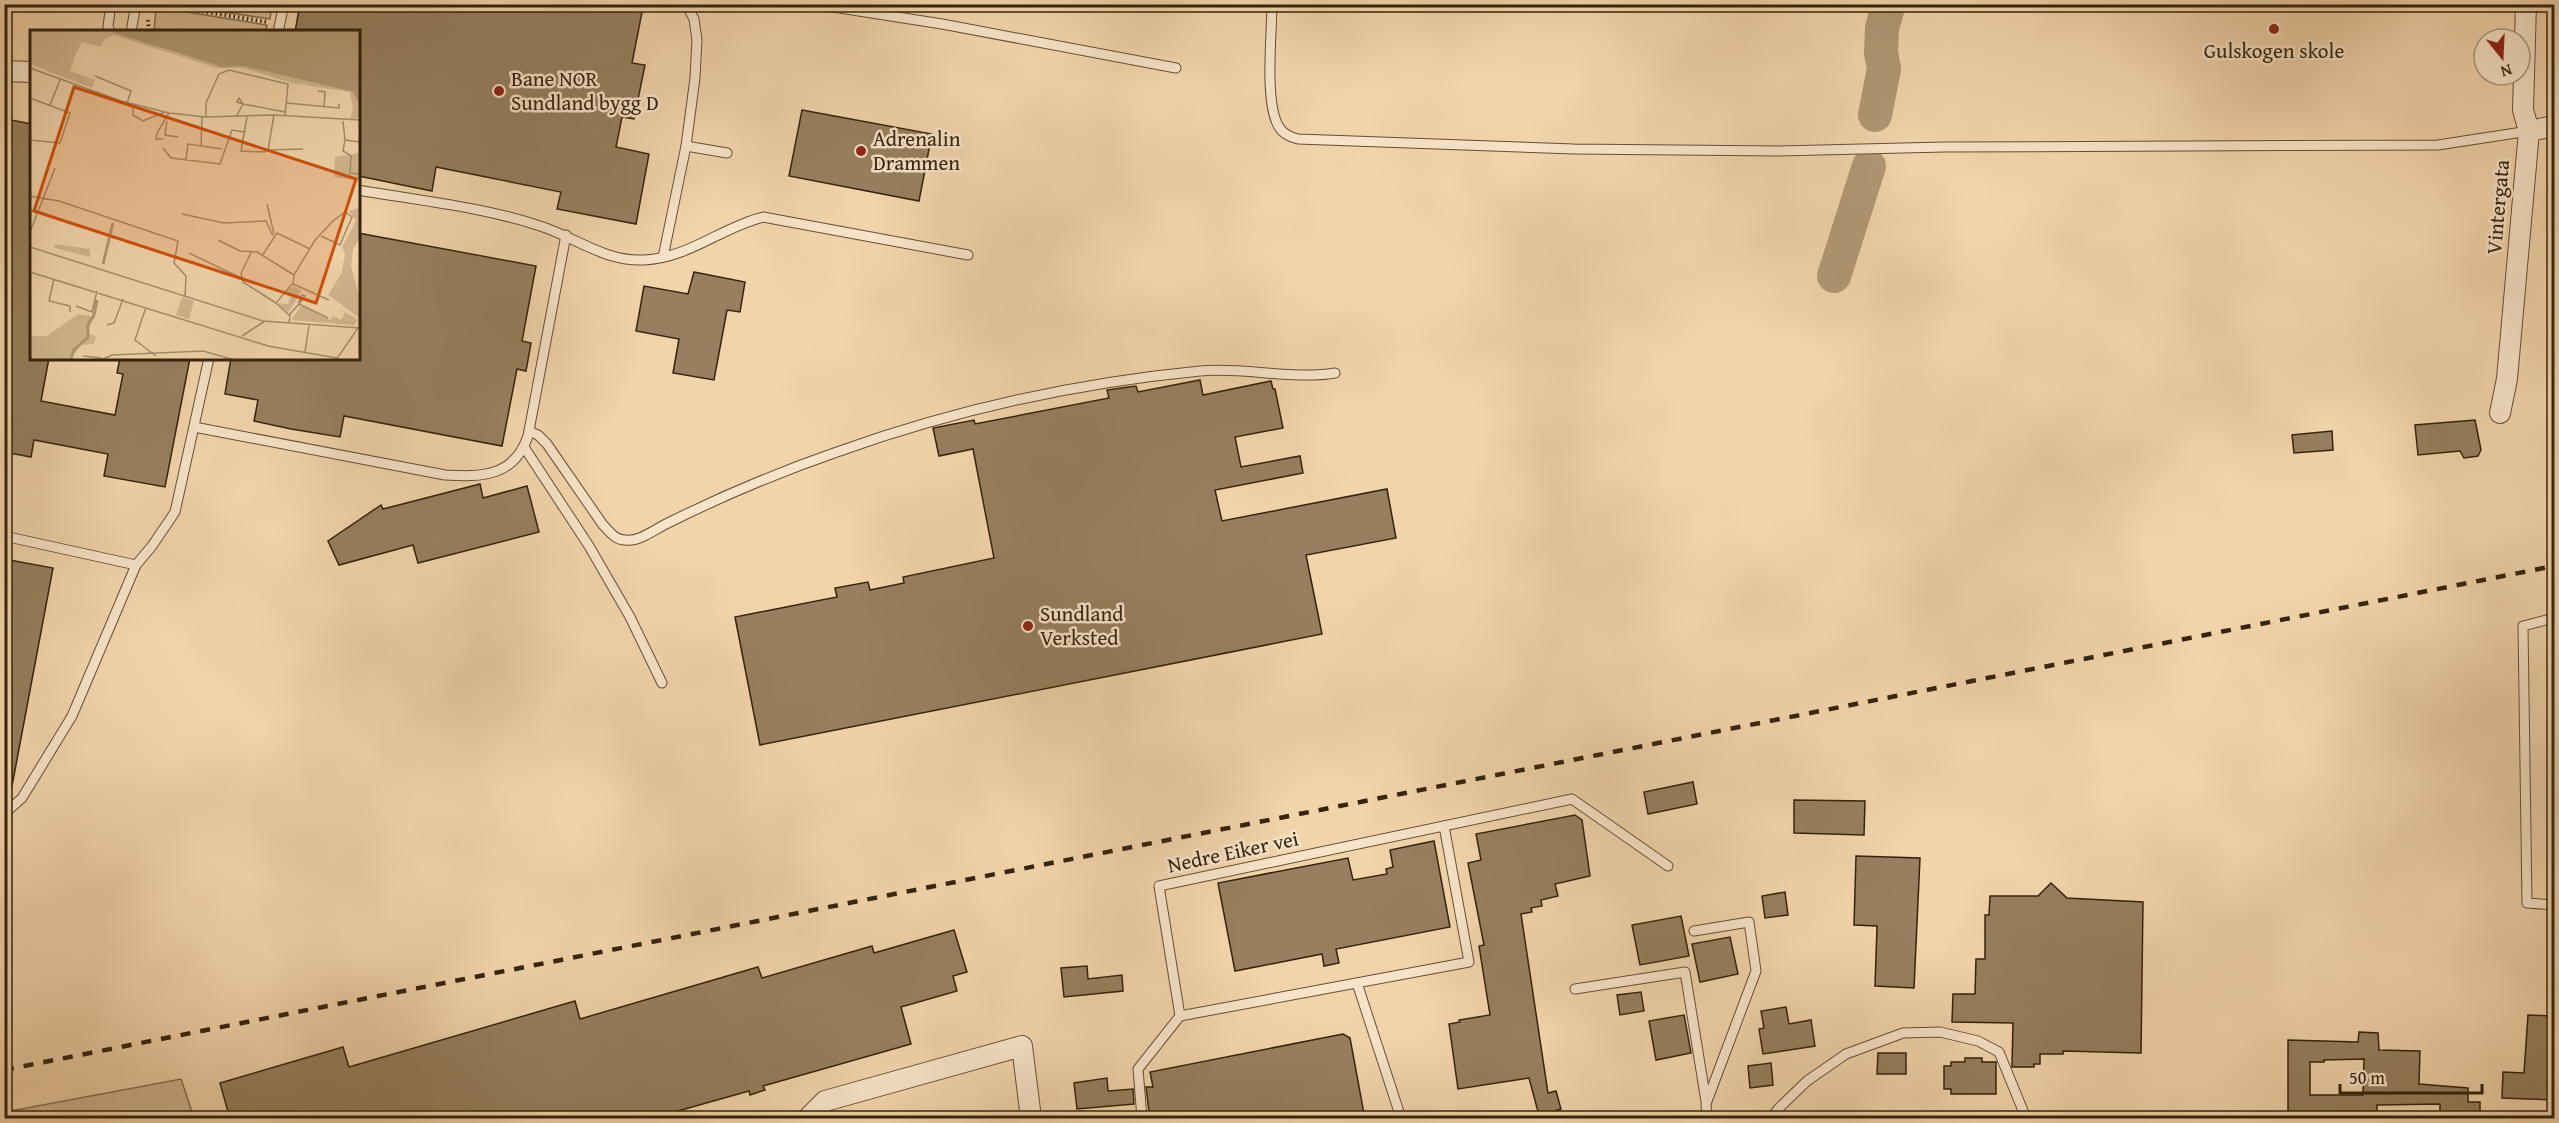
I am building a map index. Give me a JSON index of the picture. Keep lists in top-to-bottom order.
{
  "streets": {
    "street": ["Vintergata"],
    "lane": ["Nedre Eiker vei"]
  },
  "places": [
    "Gulskogen skole",
    "Bane NOR Sundland bygg D",
    "Adrenalin Drammen",
    "Sundland Verksted"
  ],
  "scale_bar": "50 m",
  "north": "bottom"
}
